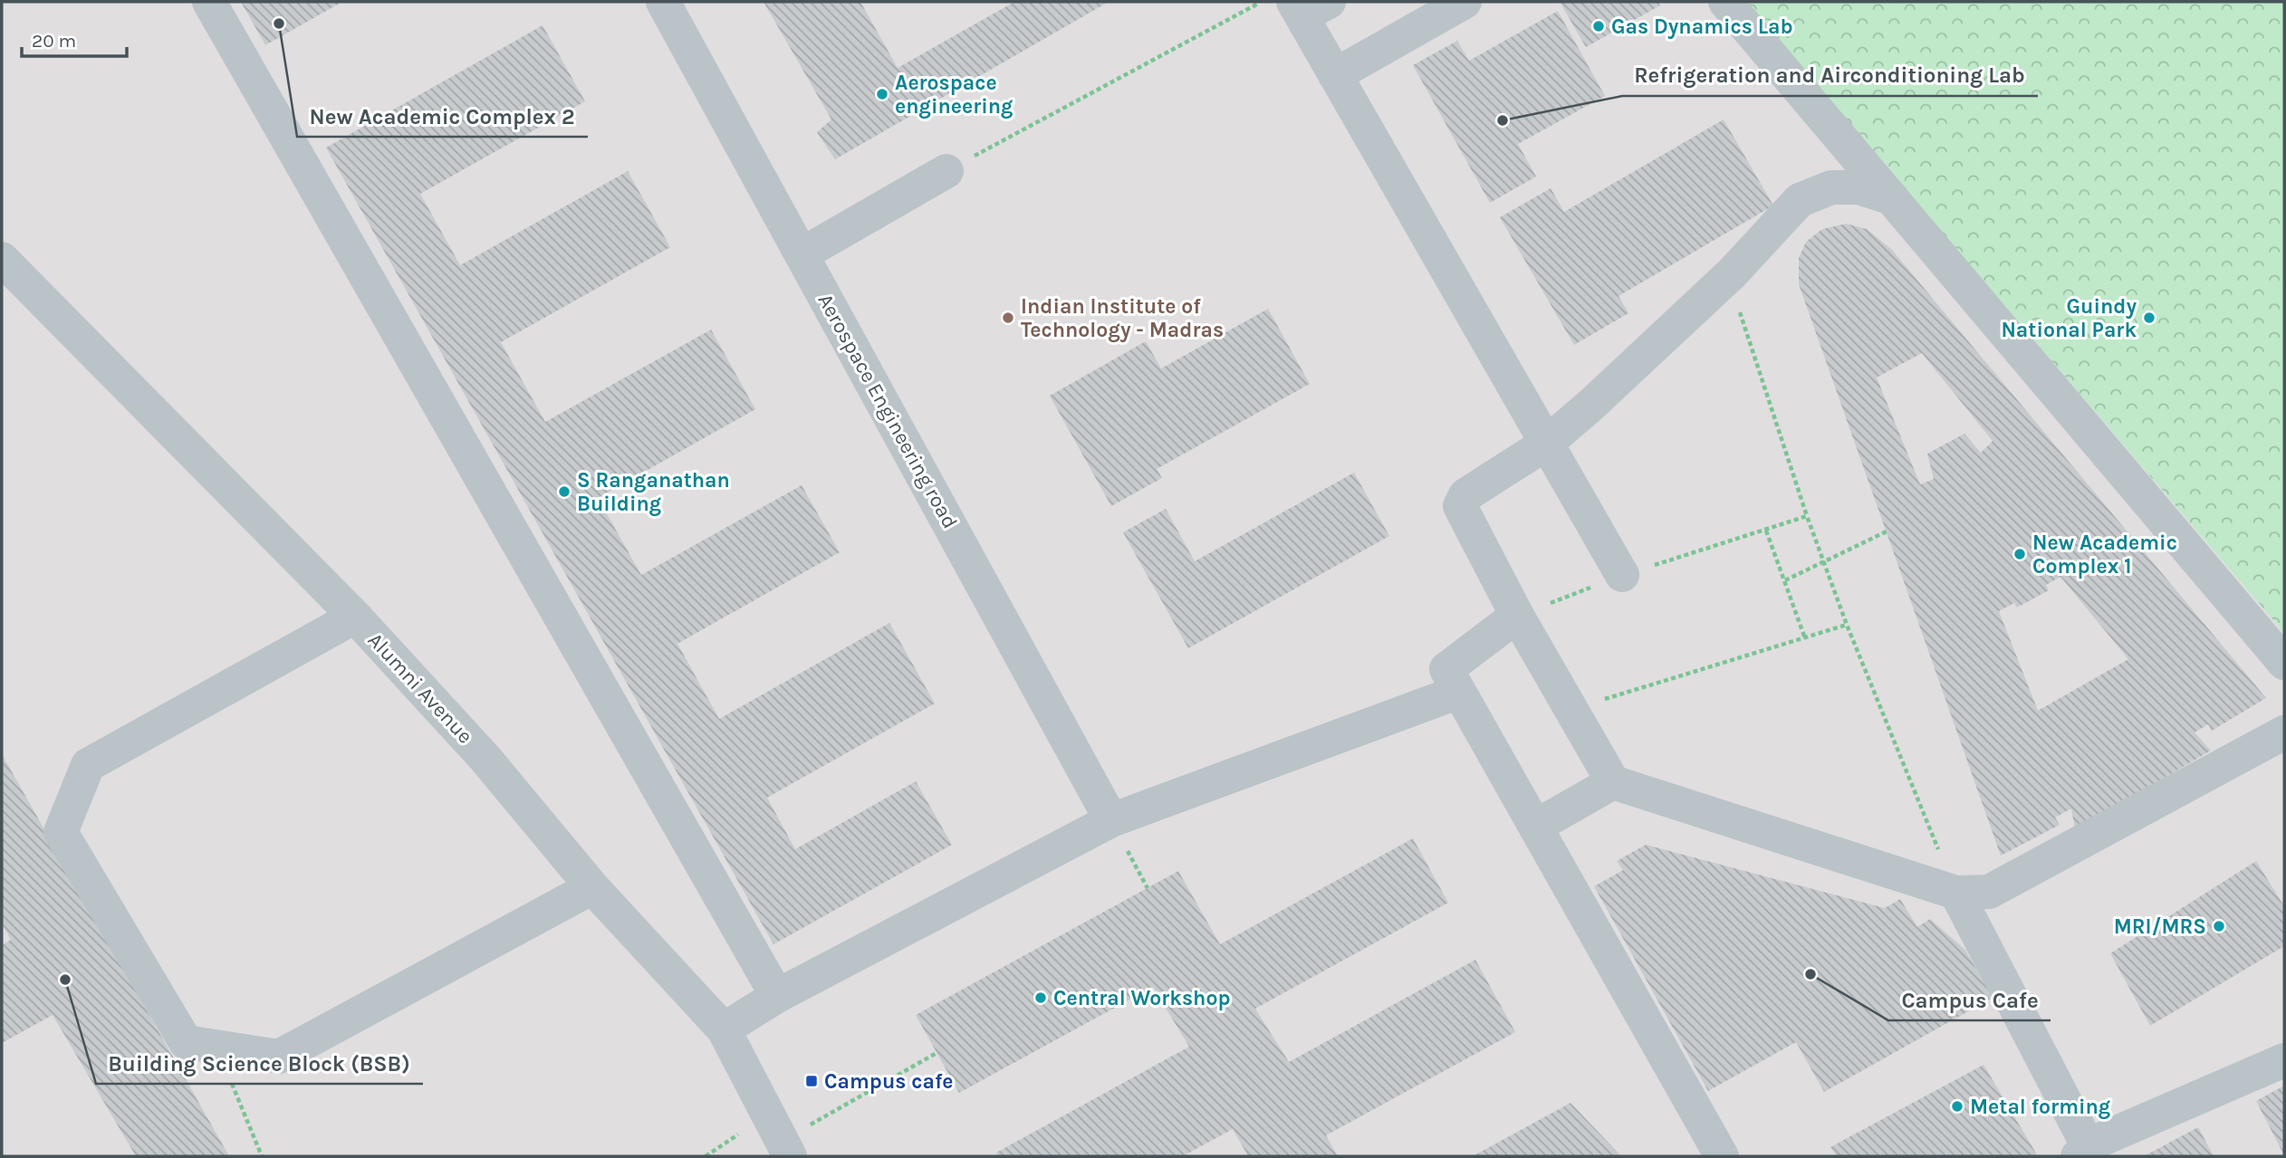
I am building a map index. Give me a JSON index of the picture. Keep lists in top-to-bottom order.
{
  "streets": {
    "street": ["Aerospace Engineering road", "Alumni Avenue"]
  },
  "places": {
    "other": [
      "New Academic Complex 2",
      "Gas Dynamics Lab",
      "Aerospace engineering",
      "Refrigeration and Airconditioning Lab",
      "Indian Institute of Technology - Madras",
      "Guindy National Park",
      "S Ranganathan Building",
      "New Academic Complex 1",
      "MRI/MRS",
      "Campus Cafe",
      "Building Science Block (BSB)",
      "Central Workshop",
      "Metal forming"
    ],
    "transit": ["Campus cafe"]
  },
  "scale_bar": "20 m"
}
